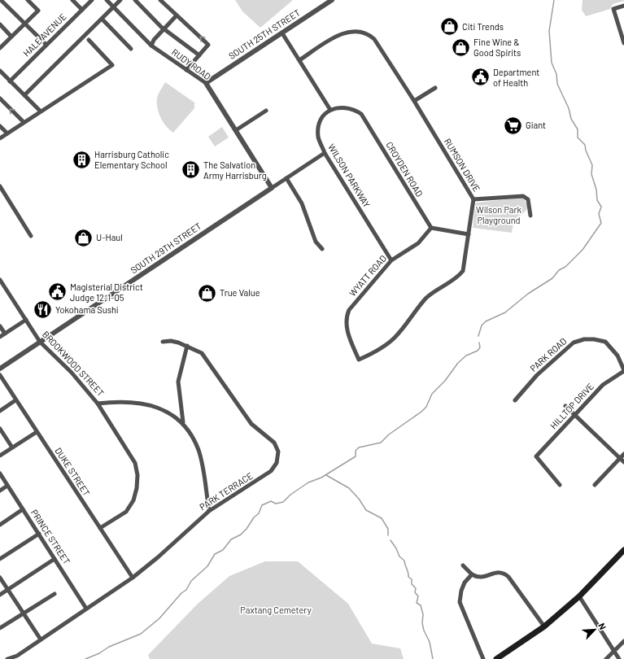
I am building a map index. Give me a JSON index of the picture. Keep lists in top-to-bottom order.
{
  "streets": {
    "street": [
      "SOUTH 25TH STREET",
      "HALE AVENUE",
      "RUDY ROAD",
      "RUMSON DRIVE",
      "CROYDEN ROAD",
      "WILSON PARKWAY",
      "SOUTH 29TH STREET",
      "WYATT ROAD",
      "PARK ROAD",
      "BROOKWOOD STREET",
      "HILLTOP DRIVE",
      "DUKE STREET",
      "PARK TERRACE",
      "PRINCE STREET"
    ]
  },
  "crossings": [
    ["SOUTH 25TH STREET", "RUDY ROAD"],
    ["RUDY ROAD", "SOUTH 29TH STREET"],
    ["RUMSON DRIVE", "WYATT ROAD"],
    ["CROYDEN ROAD", "WILSON PARKWAY"],
    ["CROYDEN ROAD", "WYATT ROAD"],
    ["WILSON PARKWAY", "SOUTH 29TH STREET"],
    ["WILSON PARKWAY", "WYATT ROAD"],
    ["SOUTH 29TH STREET", "BROOKWOOD STREET"],
    ["PARK ROAD", "HILLTOP DRIVE"],
    ["BROOKWOOD STREET", "PARK TERRACE"],
    ["DUKE STREET", "PARK TERRACE"],
    ["PARK TERRACE", "PRINCE STREET"]
  ],
  "parks": ["Wilson Park Playground", "Paxtang Cemetery"],
  "places": {
    "shop": [
      "Citi Trends",
      "Fine Wine & Good Spirits",
      "U-Haul",
      "True Value"
    ],
    "public building": ["Department of Health", "Magisterial District Judge 12-1-05"],
    "supermarket": ["Giant"],
    "building": ["Harrisburg Catholic Elementary School", "The Salvation Army Harrisburg"],
    "restaurant": ["Yokohama Sushi"]
  },
  "north": "top right"
}
